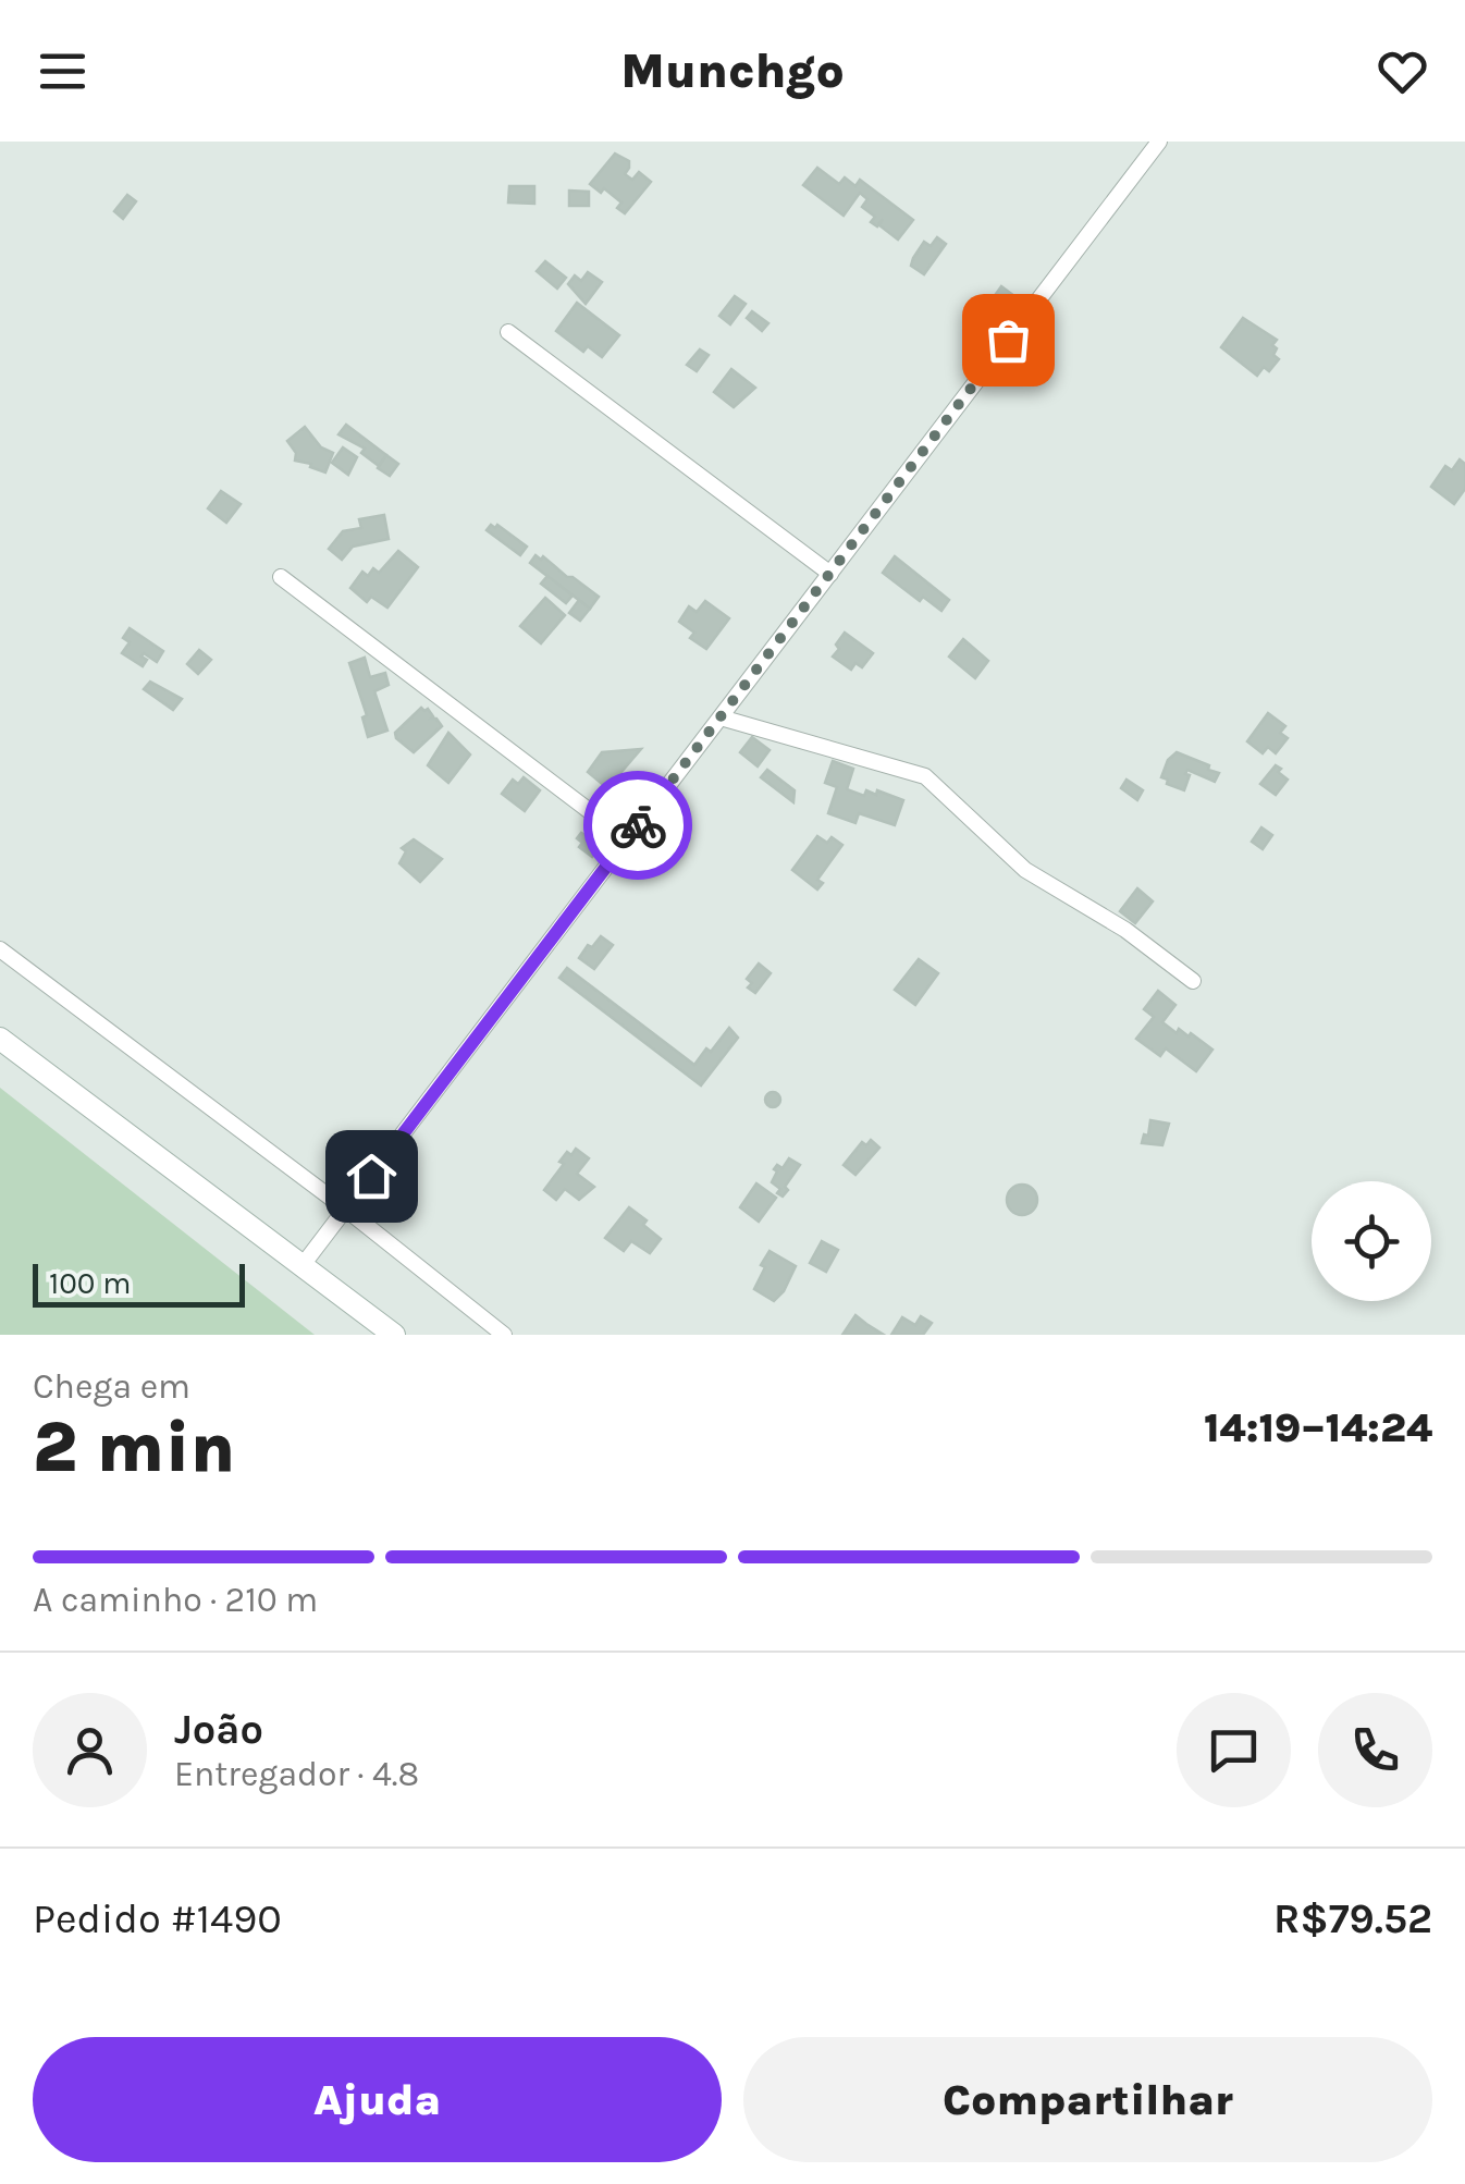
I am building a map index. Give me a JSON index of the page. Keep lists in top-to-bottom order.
{
  "scale_bar": "100 m",
  "page": {
    "header": "Munchgo",
    "scale": "100 m",
    "heading": ["2 min", "Chega em", "14:19–14:24"],
    "panel": [
      "João",
      "Entregador · 4.8",
      "Pedido #1490",
      "R$79.52"
    ],
    "bar": "A caminho · 210 m",
    "buttons": ["Ajuda", "Compartilhar"]
  }
}
